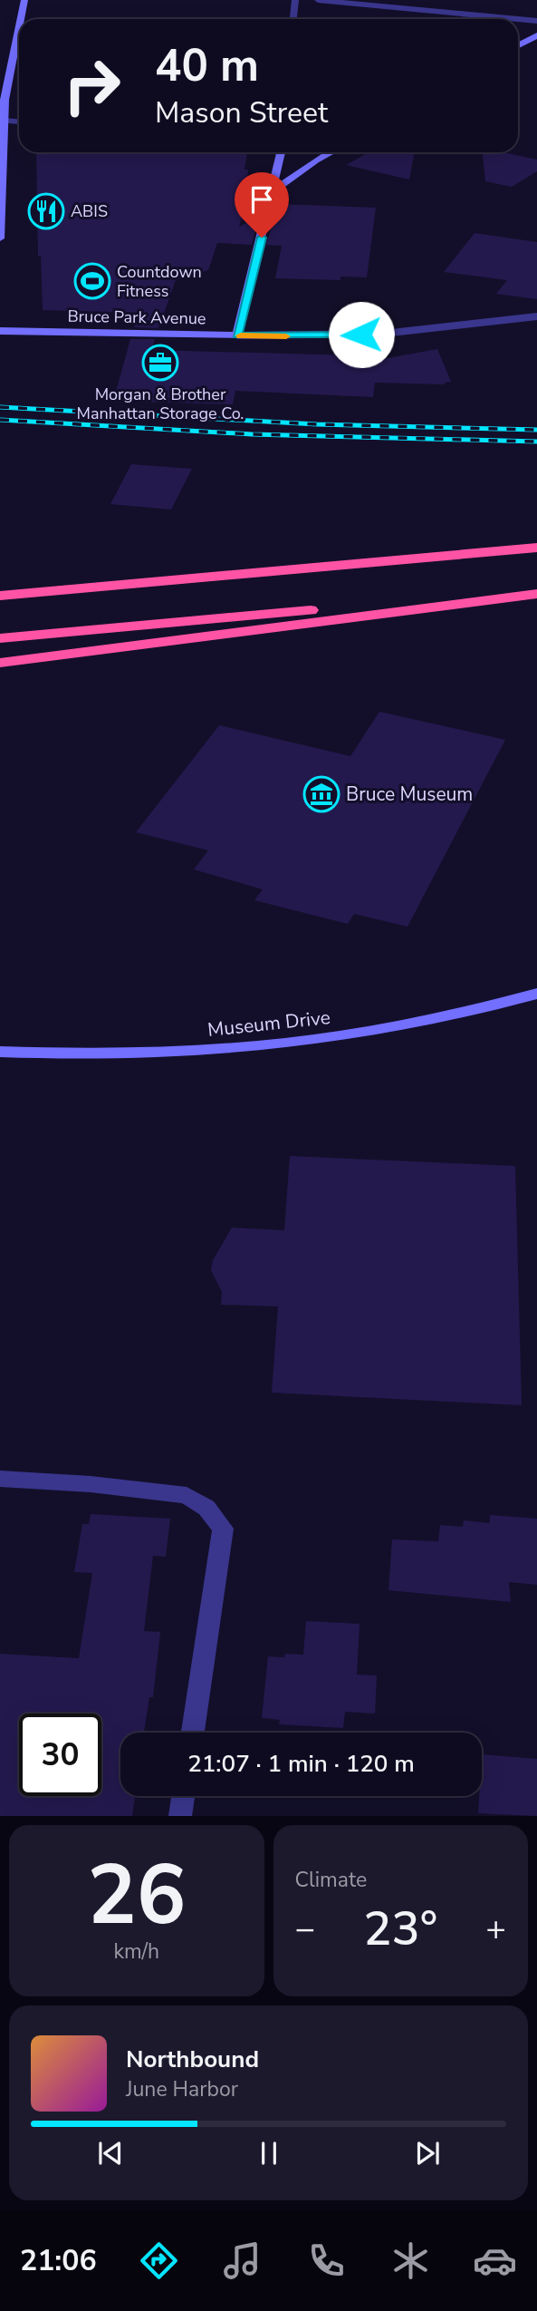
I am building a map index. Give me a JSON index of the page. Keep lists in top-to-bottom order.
{
  "streets": {
    "main road": ["Bruce Park Avenue", "Museum Drive"]
  },
  "places": {
    "restaurant": ["ABIS"],
    "sports": ["Countdown Fitness"],
    "office": ["Morgan & Brother Manhattan Storage Co."],
    "museum": ["Bruce Museum"]
  },
  "page": {
    "turn": ["40 m", "Mason Street"],
    "limit": "30",
    "trip": "21:07 · 1 min · 120 m",
    "tile": [
      ["26", "km/h"],
      "Climate"
    ],
    "heat": ["−", "23°", "+"],
    "song": ["Northbound", "June Harbor"],
    "tabs": "21:06"
  }
}
